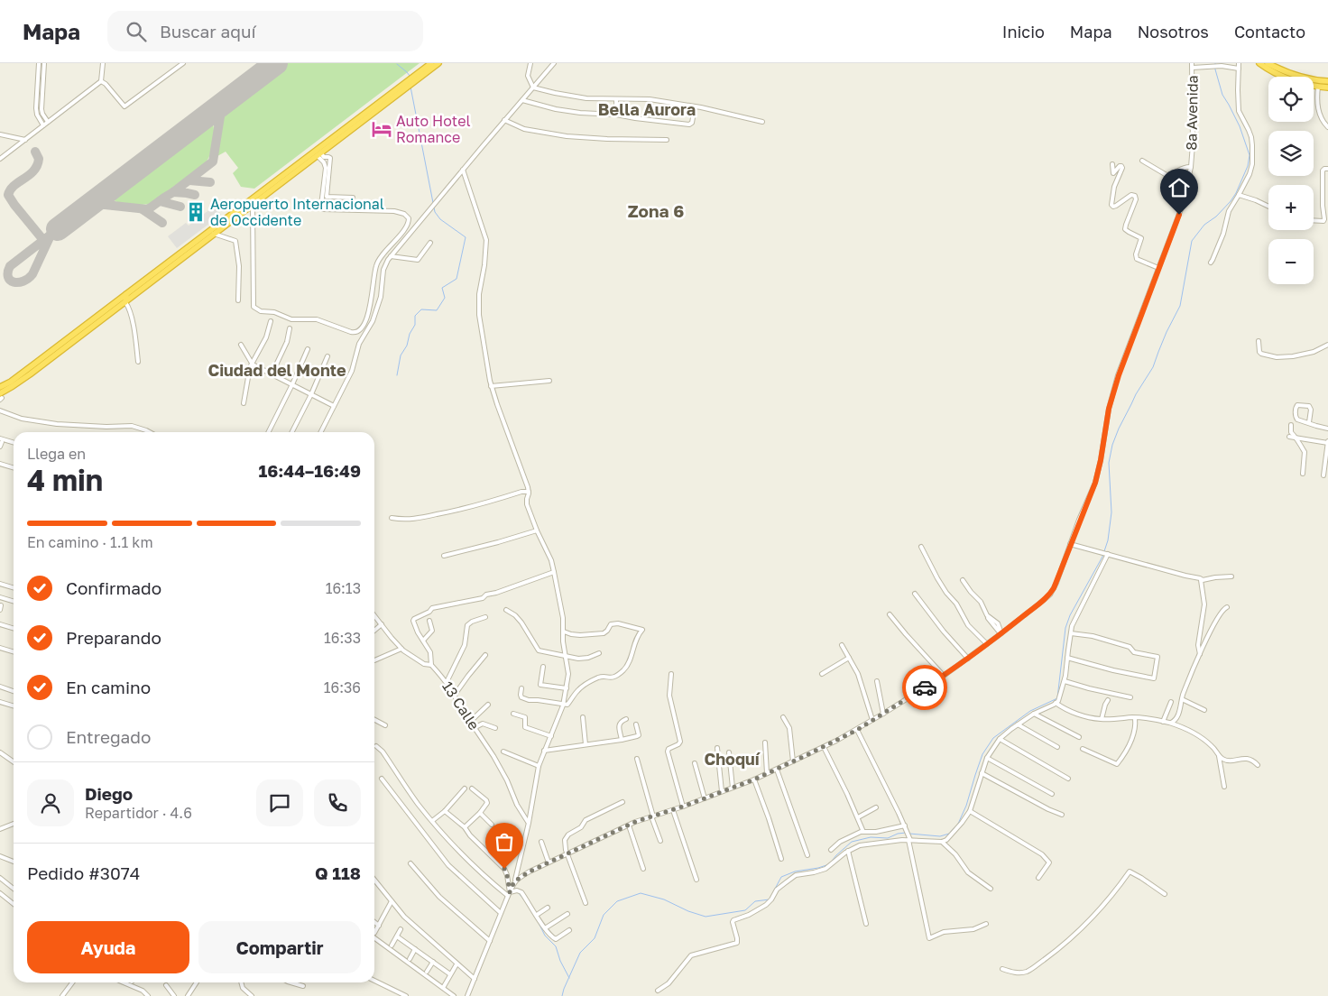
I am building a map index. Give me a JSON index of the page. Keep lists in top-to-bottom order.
{
  "streets": {
    "street": ["8a Avenida", "13 Calle"]
  },
  "districts": [
    "Bella Aurora",
    "Zona 6",
    "Ciudad del Monte",
    "Choquí"
  ],
  "places": {
    "hotel": ["Auto Hotel Romance"],
    "building": ["Aeropuerto Internacional de Occidente"]
  },
  "page": {
    "header": "Mapa",
    "search": "Buscar aquí",
    "nav": [
      "Inicio",
      "Mapa",
      "Nosotros",
      "Contacto"
    ],
    "map_buttons": ["+", "−"],
    "heading": ["4 min", "Llega en", "16:44–16:49"],
    "panel": [
      "Diego",
      "Repartidor · 4.6",
      "Pedido #3074",
      "Q 118"
    ],
    "bar": "En camino · 1.1 km",
    "list": [
      ["Confirmado", "16:13"],
      ["Preparando", "16:33"],
      ["En camino", "16:36"],
      "Entregado"
    ],
    "buttons": ["Ayuda", "Compartir"]
  }
}
